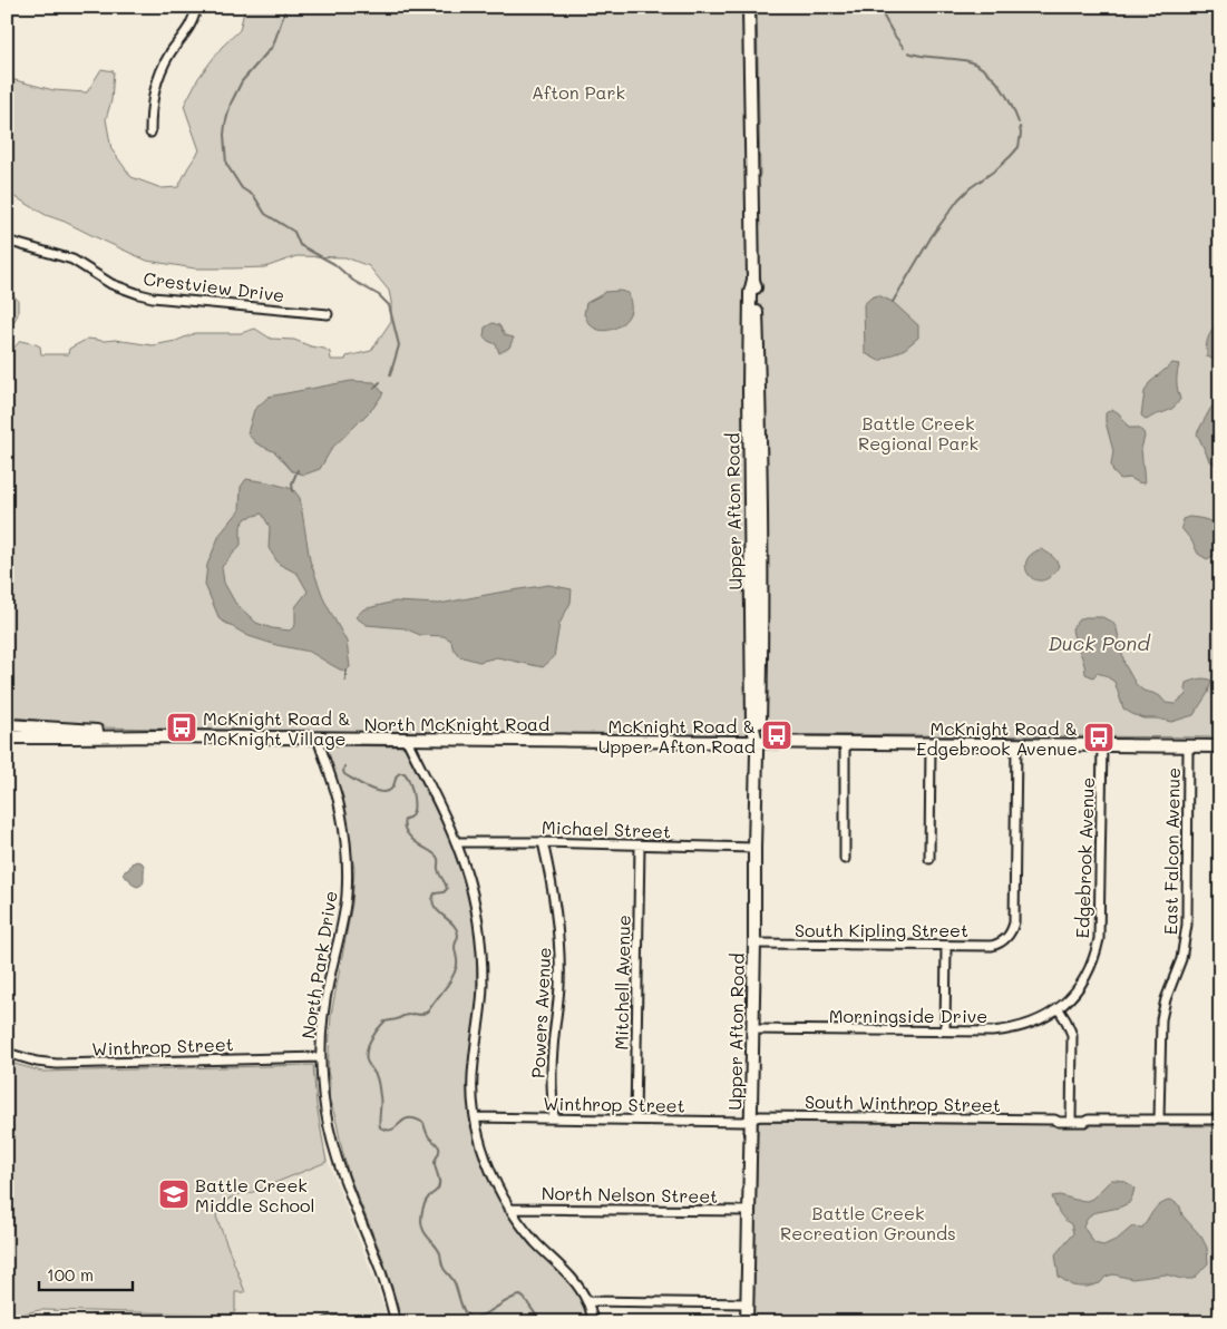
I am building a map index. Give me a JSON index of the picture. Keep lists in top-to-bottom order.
{
  "streets": {
    "main road": ["Upper Afton Road", "North McKnight Road"],
    "street": [
      "Crestview Drive",
      "Michael Street",
      "East Falcon Avenue",
      "Edgebrook Avenue",
      "South Kipling Street",
      "North Park Drive",
      "Mitchell Avenue",
      "Powers Avenue",
      "Morningside Drive",
      "Winthrop Street",
      "South Winthrop Street",
      "North Nelson Street"
    ]
  },
  "crossings": [
    ["Upper Afton Road", "North McKnight Road"],
    ["Upper Afton Road", "Michael Street"],
    ["Upper Afton Road", "South Kipling Street"],
    ["Upper Afton Road", "Morningside Drive"],
    ["Upper Afton Road", "Winthrop Street"],
    ["Upper Afton Road", "South Winthrop Street"],
    ["Upper Afton Road", "North Nelson Street"],
    ["North McKnight Road", "East Falcon Avenue"],
    ["North McKnight Road", "Edgebrook Avenue"],
    ["North McKnight Road", "South Kipling Street"],
    ["North McKnight Road", "North Park Drive"],
    ["Michael Street", "Mitchell Avenue"],
    ["Michael Street", "Powers Avenue"],
    ["East Falcon Avenue", "South Winthrop Street"],
    ["Edgebrook Avenue", "Morningside Drive"],
    ["North Park Drive", "Winthrop Street"],
    ["Mitchell Avenue", "Winthrop Street"],
    ["Powers Avenue", "Winthrop Street"],
    ["Winthrop Street", "South Winthrop Street"]
  ],
  "water": ["Duck Pond"],
  "parks": ["Afton Park", "Battle Creek Regional Park", "Battle Creek Recreation Grounds"],
  "places": {
    "bus stop": ["McKnight Road & McKnight Village", "McKnight Road & Upper Afton Road", "McKnight Road & Edgebrook Avenue"],
    "school or university": ["Battle Creek Middle School"]
  },
  "scale_bar": "100 m"
}
